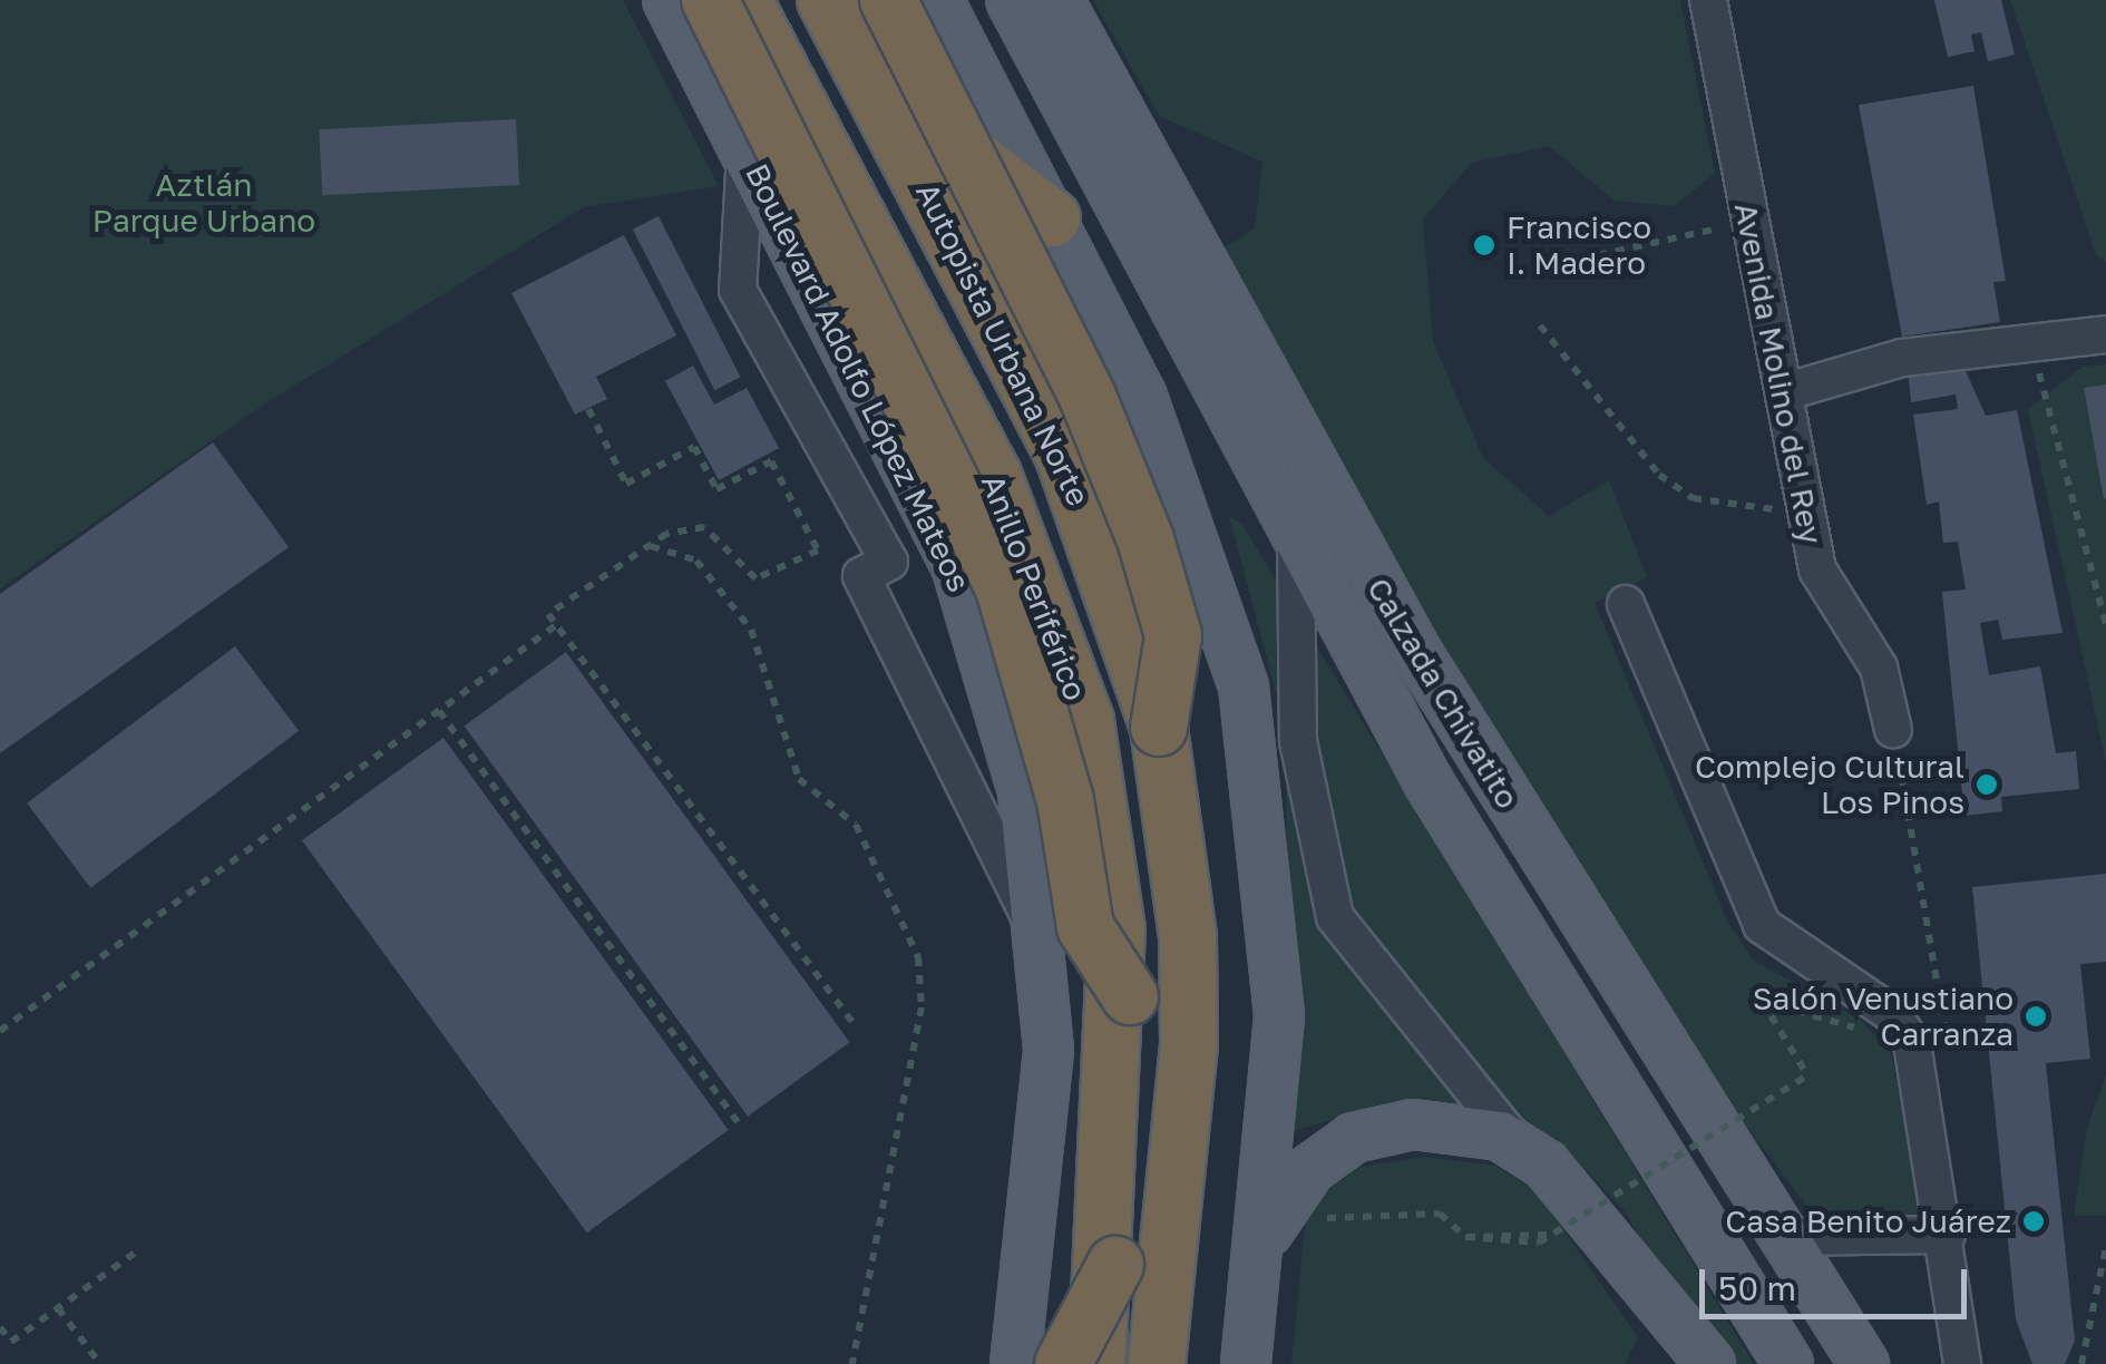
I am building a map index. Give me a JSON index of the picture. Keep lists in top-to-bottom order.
{
  "streets": {
    "highway": ["Autopista Urbana Norte", "Anillo Periférico"],
    "main road": ["Boulevard Adolfo López Mateos", "Calzada Chivatito"],
    "street": ["Avenida Molino del Rey"]
  },
  "crossings": [
    ["Autopista Urbana Norte", "Anillo Periférico"]
  ],
  "parks": ["Aztlán Parque Urbano"],
  "places": [
    "Francisco I. Madero",
    "Complejo Cultural Los Pinos",
    "Salón Venustiano Carranza",
    "Casa Benito Juárez"
  ],
  "scale_bar": "50 m"
}
